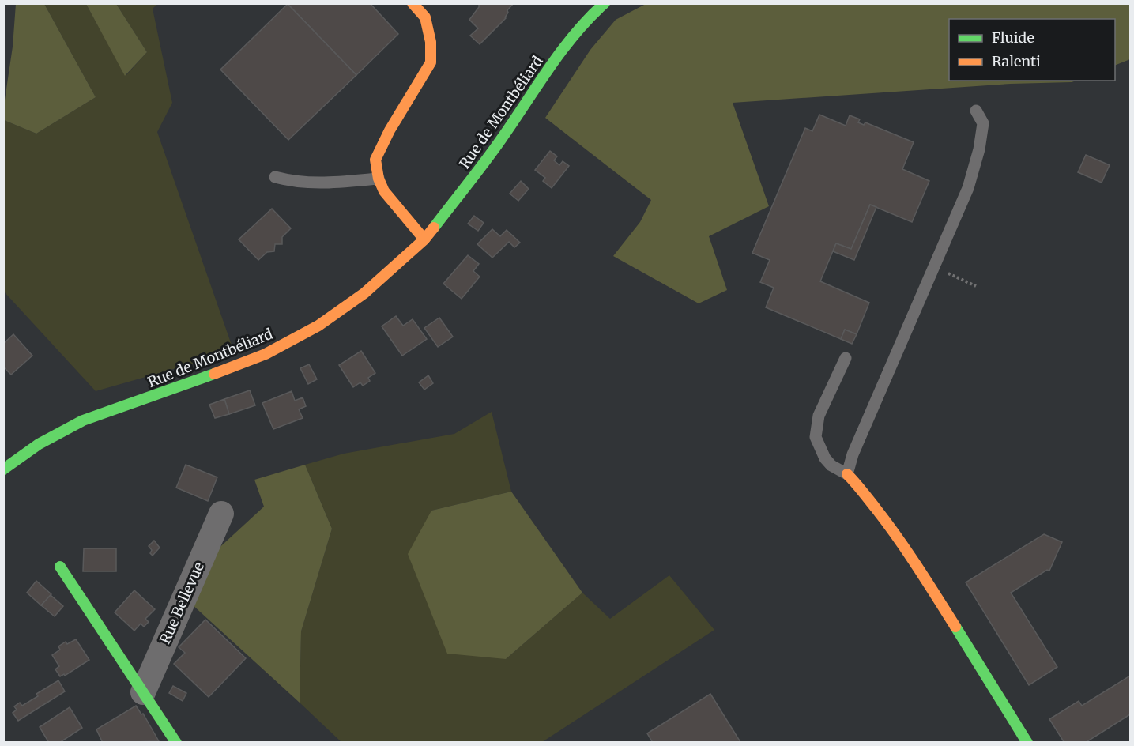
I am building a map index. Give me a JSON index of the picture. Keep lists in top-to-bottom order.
{
  "streets": {
    "street": ["Rue de Montbéliard", "Rue Bellevue"]
  },
  "legend": ["Fluide", "Ralenti"]
}
